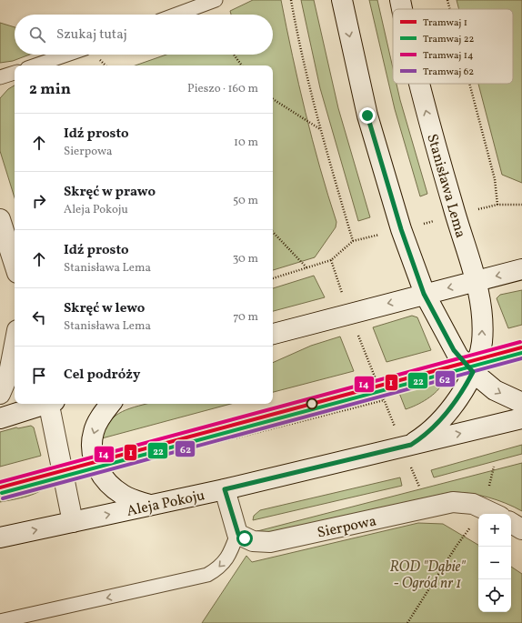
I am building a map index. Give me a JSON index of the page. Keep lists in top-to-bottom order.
{
  "streets": {
    "main road": ["Stanisława Lema", "Aleja Pokoju", "Sierpowa"]
  },
  "crossings": [
    ["Stanisława Lema", "Aleja Pokoju"]
  ],
  "parks": ["ROD \"Dąbie\" - Ogród nr 1"],
  "lines": [
    "tram line 14",
    "tram line 1",
    "tram line 22",
    "tram line 62"
  ],
  "legend": [
    "Tramwaj 1",
    "Tramwaj 22",
    "Tramwaj 14",
    "Tramwaj 62"
  ],
  "page": {
    "search": "Szukaj tutaj",
    "heading": ["2 min", "Pieszo · 160 m"],
    "list": [
      ["Idź prosto", "Sierpowa", "10 m"],
      ["Skręć w prawo", "Aleja Pokoju", "50 m"],
      ["Idź prosto", "Stanisława Lema", "30 m"],
      ["Skręć w lewo", "Stanisława Lema", "70 m"],
      "Cel podróży"
    ],
    "map_buttons": ["+", "−"]
  }
}
